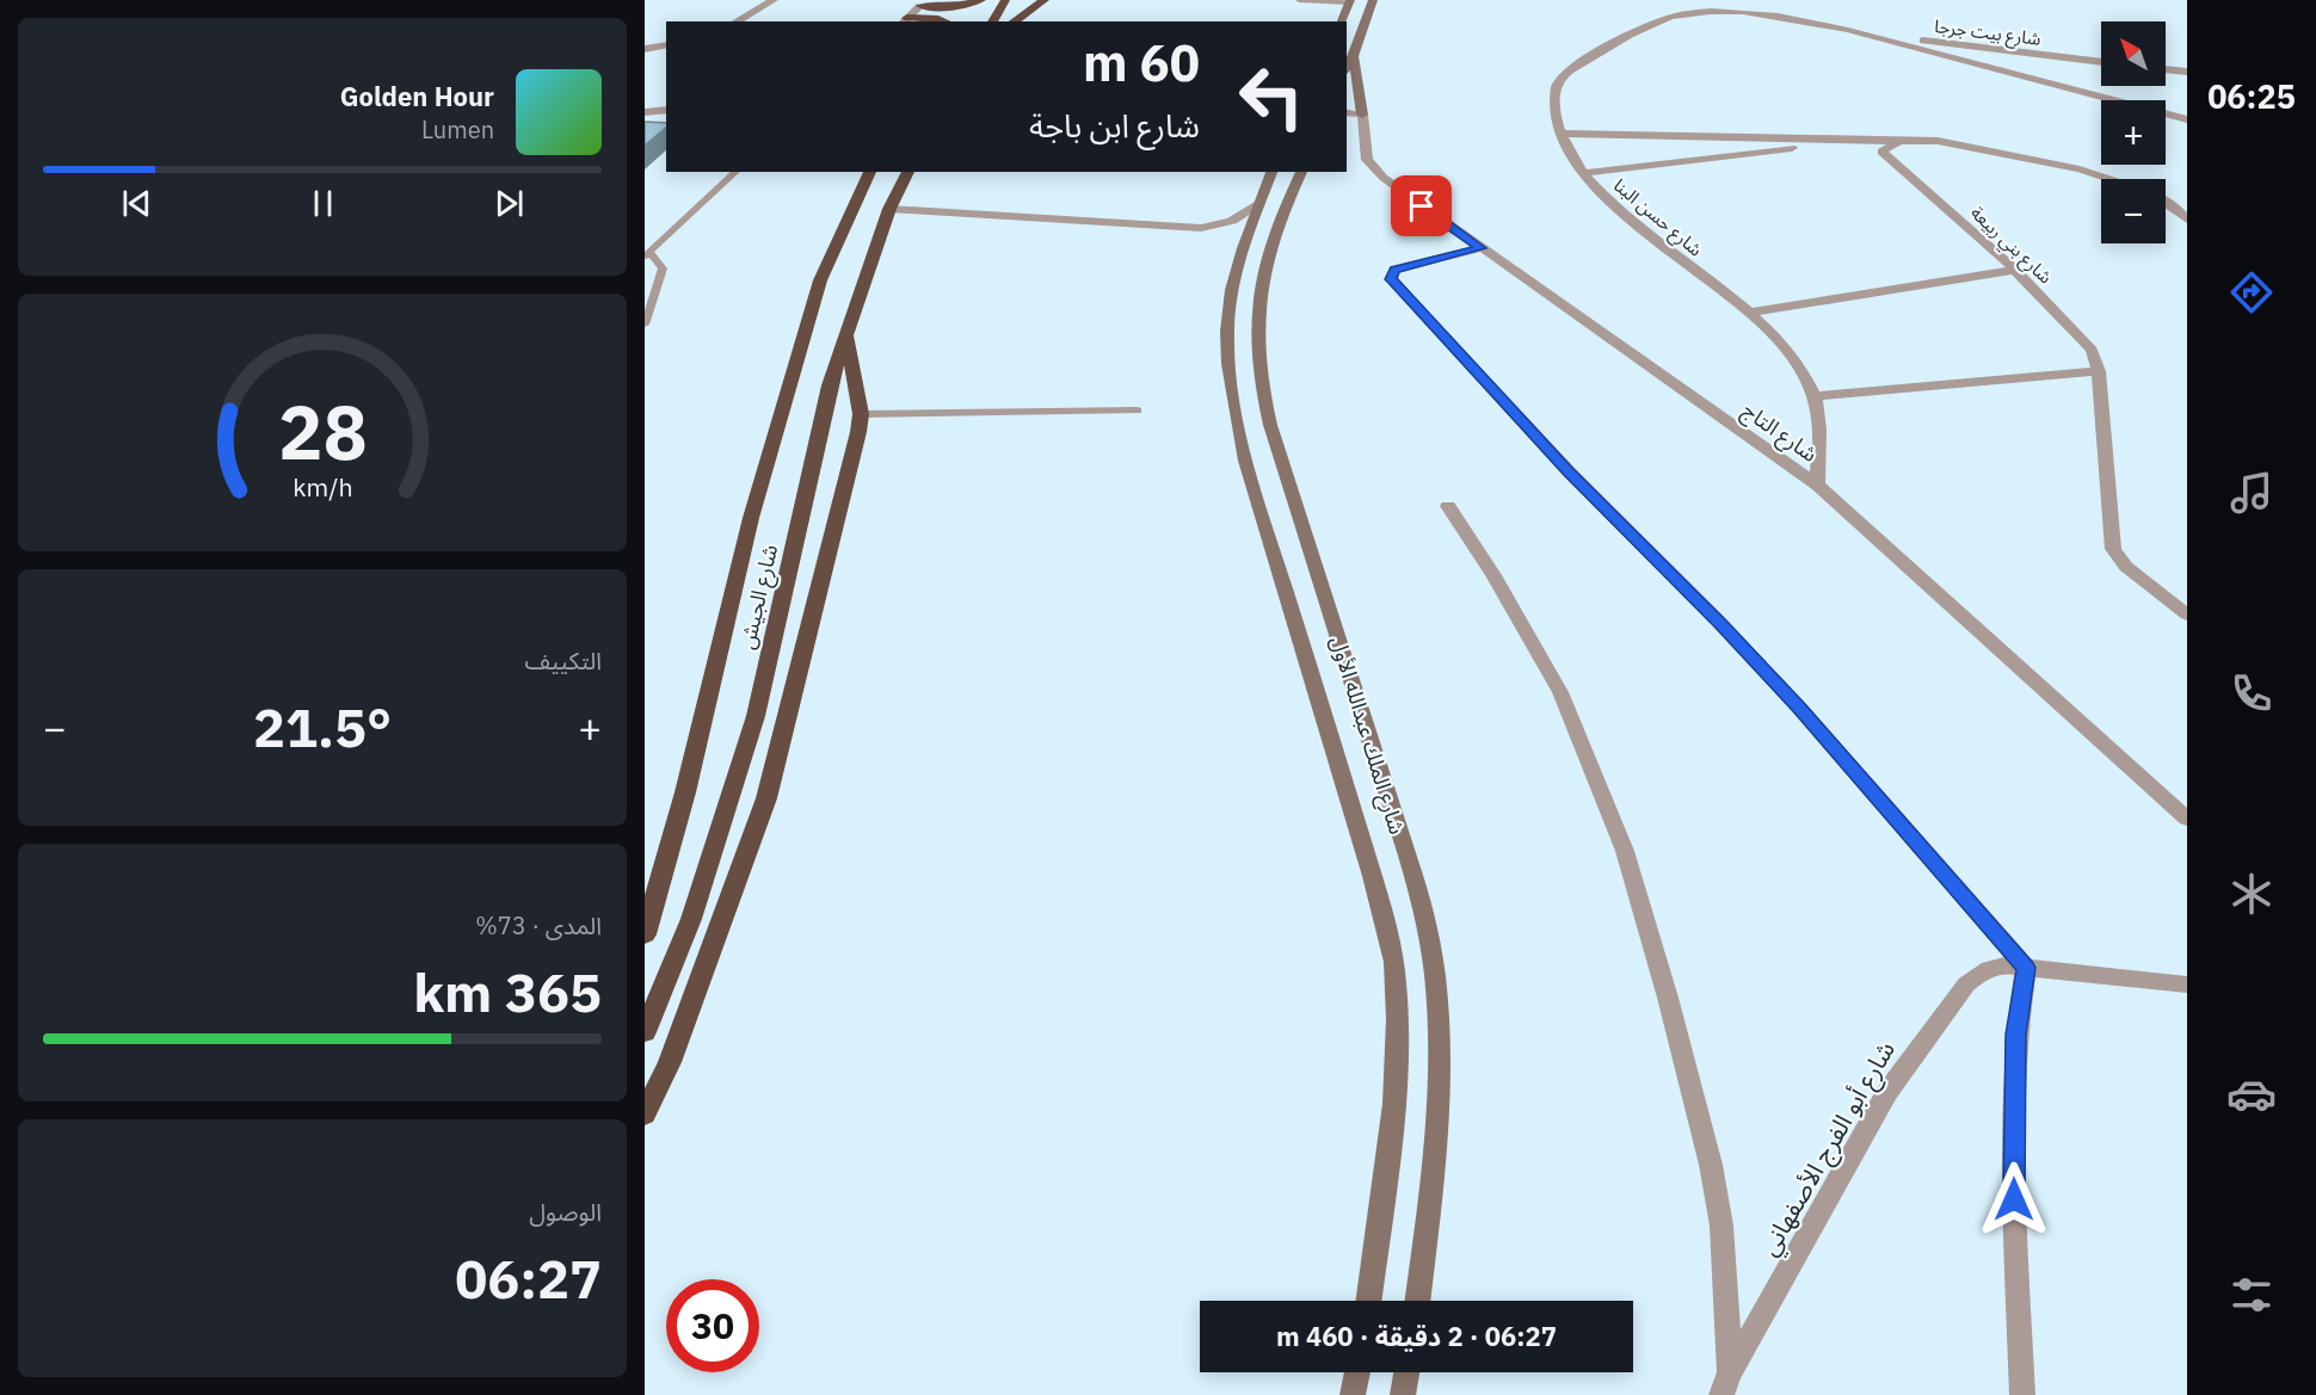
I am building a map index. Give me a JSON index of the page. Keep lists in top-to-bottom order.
{
  "streets": {
    "highway": ["شارع الجيش"],
    "main road": ["شارع الملك عبدالله الأول"],
    "street": [
      "شارع بيت جرجا",
      "شارع حسن البنا",
      "شارع بني ربيعة",
      "شارع التاج",
      "شارع أبو الفرج الأصفهاني"
    ]
  },
  "crossings": [
    ["شارع بيت جرجا", "شارع حسن البنا"],
    ["شارع حسن البنا", "شارع التاج"]
  ],
  "north": "top left",
  "page": {
    "tabs": "06:25",
    "map_buttons": ["+", "−"],
    "turn": ["60 m", "شارع ابن باجة"],
    "song": ["Golden Hour", "Lumen"],
    "tile": [
      "التكييف",
      ["المدى · 73%", "365 km"],
      ["الوصول", "06:27"]
    ],
    "heat": ["−", "21.5°", "+"],
    "limit": "30",
    "trip": "06:27 · 2 دقيقة · 460 m",
    "gauge": ["28", "km/h"]
  }
}
